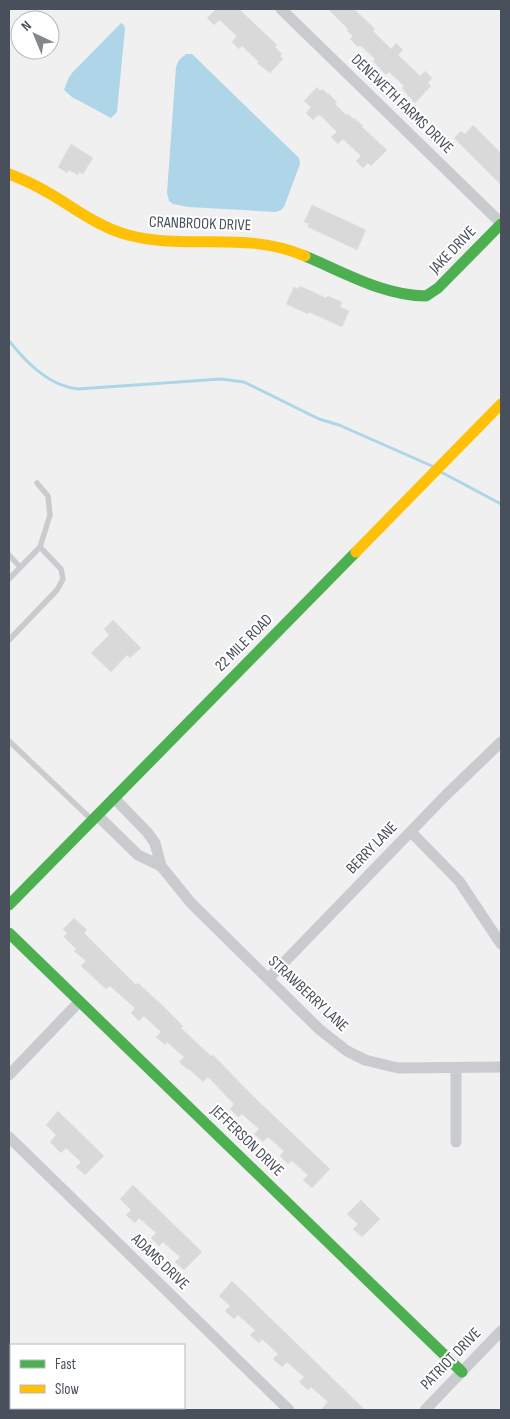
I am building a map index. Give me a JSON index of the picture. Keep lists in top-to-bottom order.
{
  "streets": {
    "street": [
      "DENEWETH FARMS DRIVE",
      "CRANBROOK DRIVE",
      "JAKE DRIVE",
      "22 MILE ROAD",
      "BERRY LANE",
      "STRAWBERRY LANE",
      "JEFFERSON DRIVE",
      "ADAMS DRIVE",
      "PATRIOT DRIVE"
    ]
  },
  "crossings": [
    ["DENEWETH FARMS DRIVE", "JAKE DRIVE"],
    ["CRANBROOK DRIVE", "JAKE DRIVE"],
    ["22 MILE ROAD", "STRAWBERRY LANE"],
    ["BERRY LANE", "STRAWBERRY LANE"],
    ["JEFFERSON DRIVE", "PATRIOT DRIVE"]
  ],
  "legend": ["Fast", "Slow"],
  "north": "top left"
}
